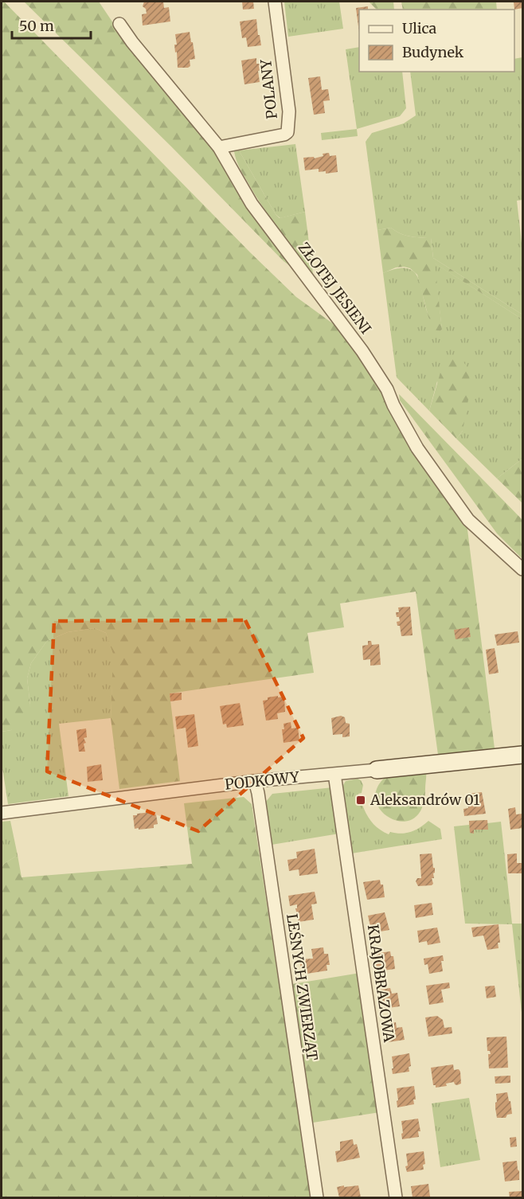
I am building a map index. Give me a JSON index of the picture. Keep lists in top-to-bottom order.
{
  "streets": {
    "street": [
      "POLANY",
      "ZŁOTEJ JESIENI",
      "PODKOWY",
      "KRAJOBRAZOWA",
      "LEŚNYCH ZWIERZĄT"
    ]
  },
  "crossings": [
    ["POLANY", "ZŁOTEJ JESIENI"],
    ["PODKOWY", "KRAJOBRAZOWA"],
    ["PODKOWY", "LEŚNYCH ZWIERZĄT"]
  ],
  "places": {
    "transit": ["Aleksandrów 01"]
  },
  "legend": ["Ulica", "Budynek"],
  "scale_bar": "50 m"
}
